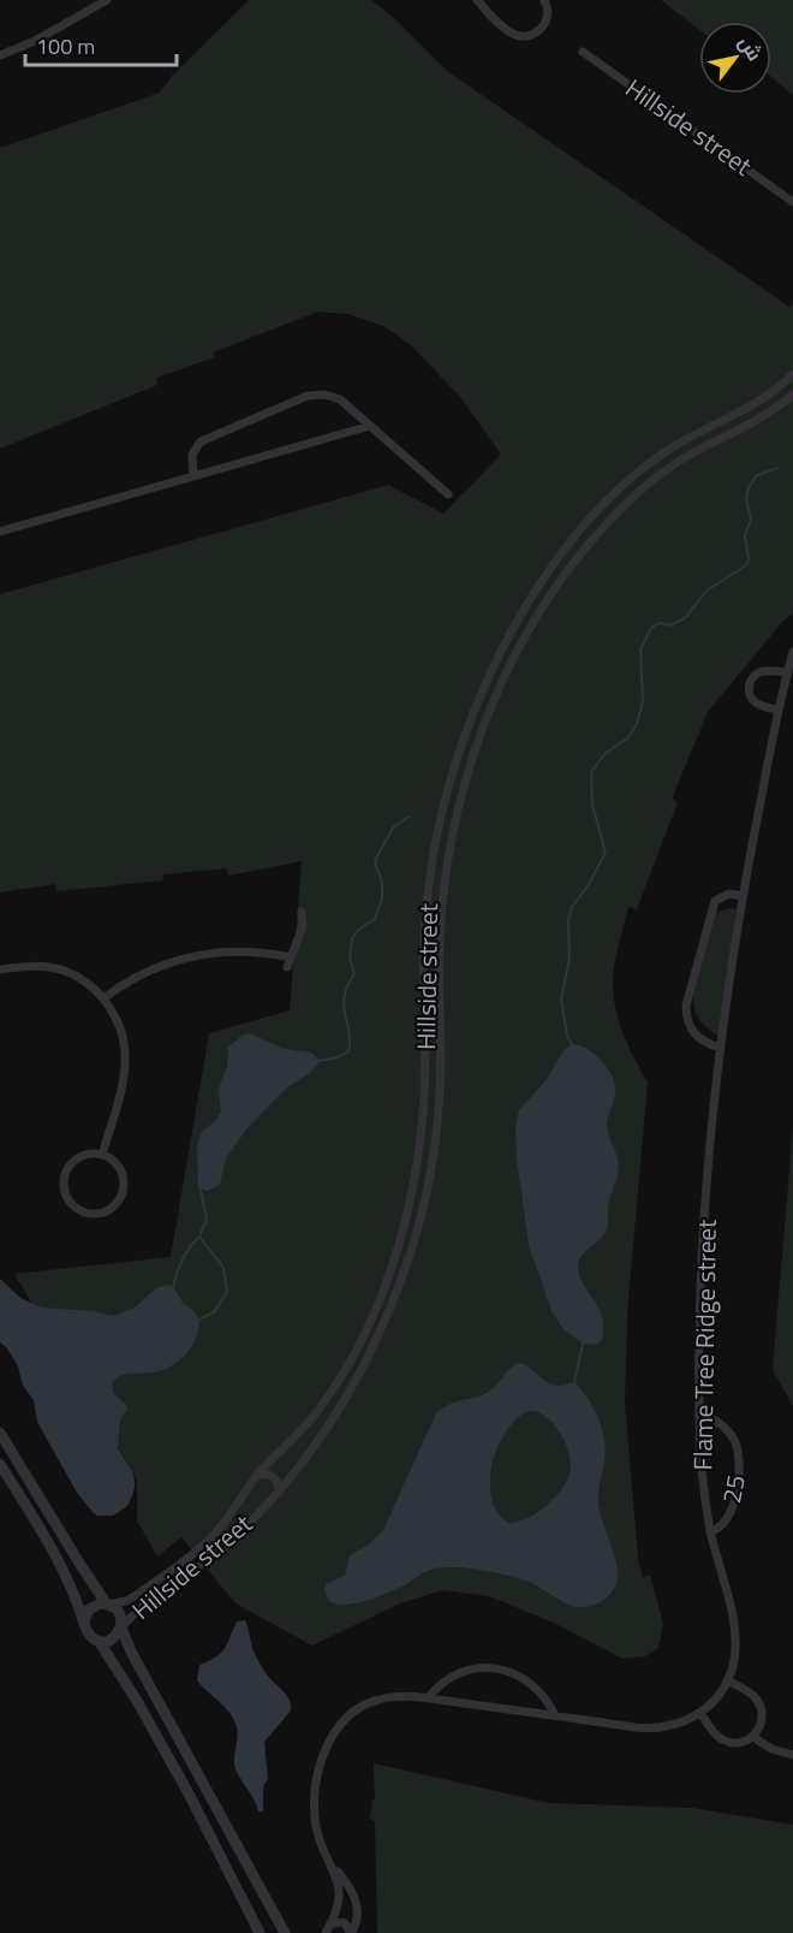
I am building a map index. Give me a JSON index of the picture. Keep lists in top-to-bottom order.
{
  "streets": {
    "street": ["Hillside street", "Flame Tree Ridge street", "25"]
  },
  "crossings": [
    ["Flame Tree Ridge street", "25"]
  ],
  "scale_bar": "100 m",
  "north": "top right"
}
